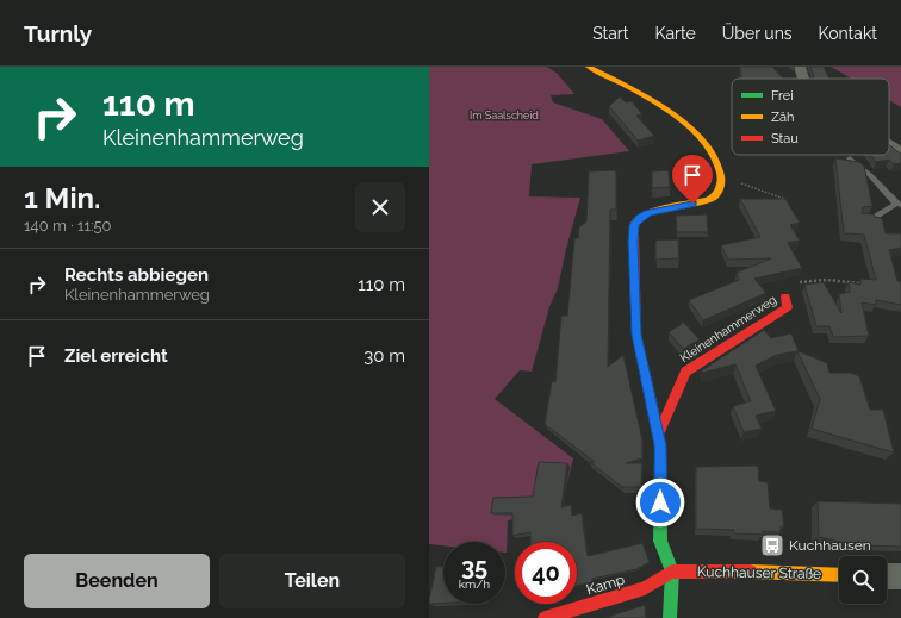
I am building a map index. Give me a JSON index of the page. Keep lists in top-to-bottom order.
{
  "streets": {
    "street": ["Kleinenhammerweg", "Kuchhauser Straße", "Kamp"]
  },
  "crossings": [
    ["Kleinenhammerweg", "Kuchhauser Straße"],
    ["Kleinenhammerweg", "Kamp"],
    ["Kuchhauser Straße", "Kamp"]
  ],
  "parks": ["Im Saalscheid"],
  "places": {
    "bus stop": ["Kuchhausen"]
  },
  "legend": ["Frei", "Zäh", "Stau"],
  "page": {
    "header": "Turnly",
    "nav": [
      "Start",
      "Karte",
      "Über uns",
      "Kontakt"
    ],
    "turn": ["110 m", "Kleinenhammerweg"],
    "heading": ["1 Min.", "140 m · 11:50"],
    "list": [
      {
        "name": "Rechts abbiegen",
        "note": "Kleinenhammerweg",
        "value": "110 m"
      },
      {
        "name": "Ziel erreicht",
        "value": "30 m"
      }
    ],
    "speed": "35 km/h",
    "limit": "40",
    "buttons": ["Beenden", "Teilen"]
  }
}
